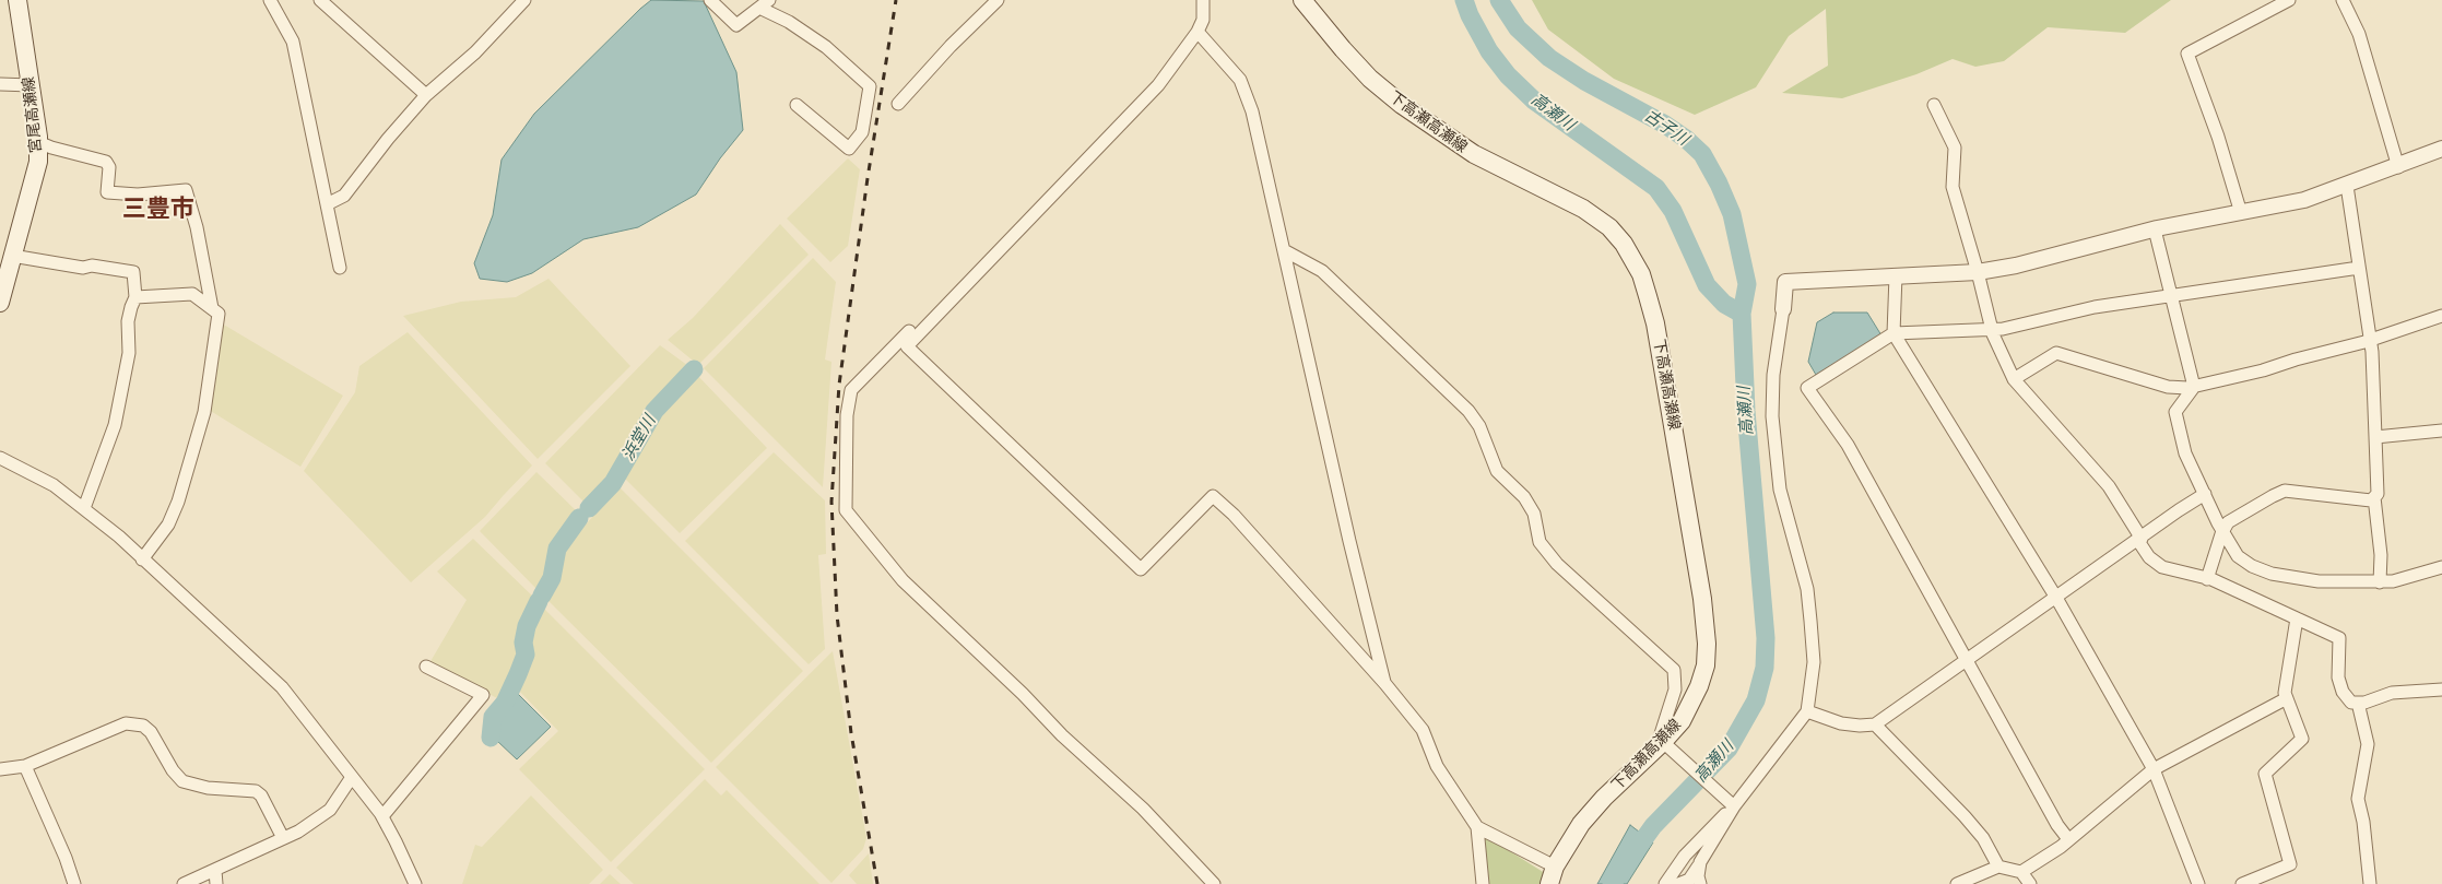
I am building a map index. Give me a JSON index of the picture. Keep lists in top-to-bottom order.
{
  "streets": {
    "main road": ["宮尾高瀬線", "下高瀬高瀬線"]
  },
  "districts": ["三豊市"],
  "water": ["高瀬川", "古子川", "浜堂川"]
}
